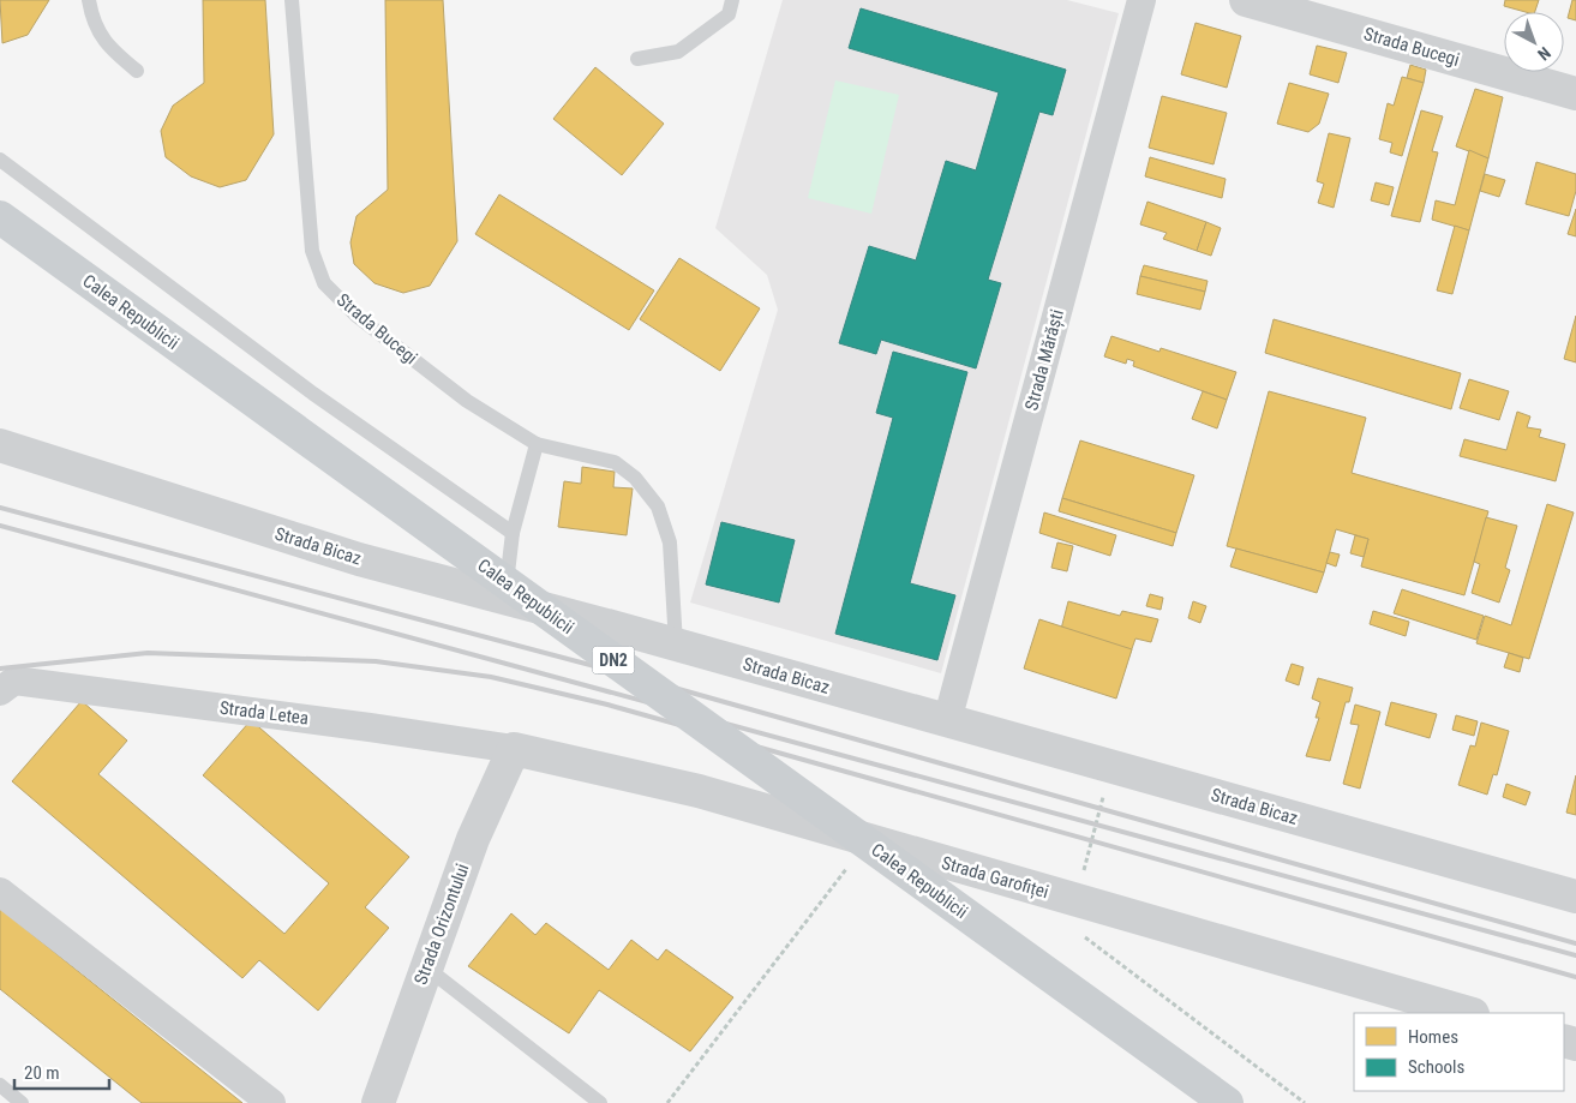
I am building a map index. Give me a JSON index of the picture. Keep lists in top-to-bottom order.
{
  "streets": {
    "main road": ["Calea Republicii", "DN2"],
    "street": [
      "Strada Bucegi",
      "Strada Mărăști",
      "Strada Bicaz",
      "Strada Letea",
      "Strada Garofiței",
      "Strada Orizontului"
    ]
  },
  "crossings": [
    ["Strada Bucegi", "Strada Bicaz"],
    ["Strada Mărăști", "Strada Bicaz"],
    ["Strada Letea", "Strada Garofiței"],
    ["Strada Letea", "Strada Orizontului"],
    ["Strada Garofiței", "Strada Orizontului"]
  ],
  "legend": ["Homes", "Schools"],
  "scale_bar": "20 m",
  "north": "bottom right"
}
